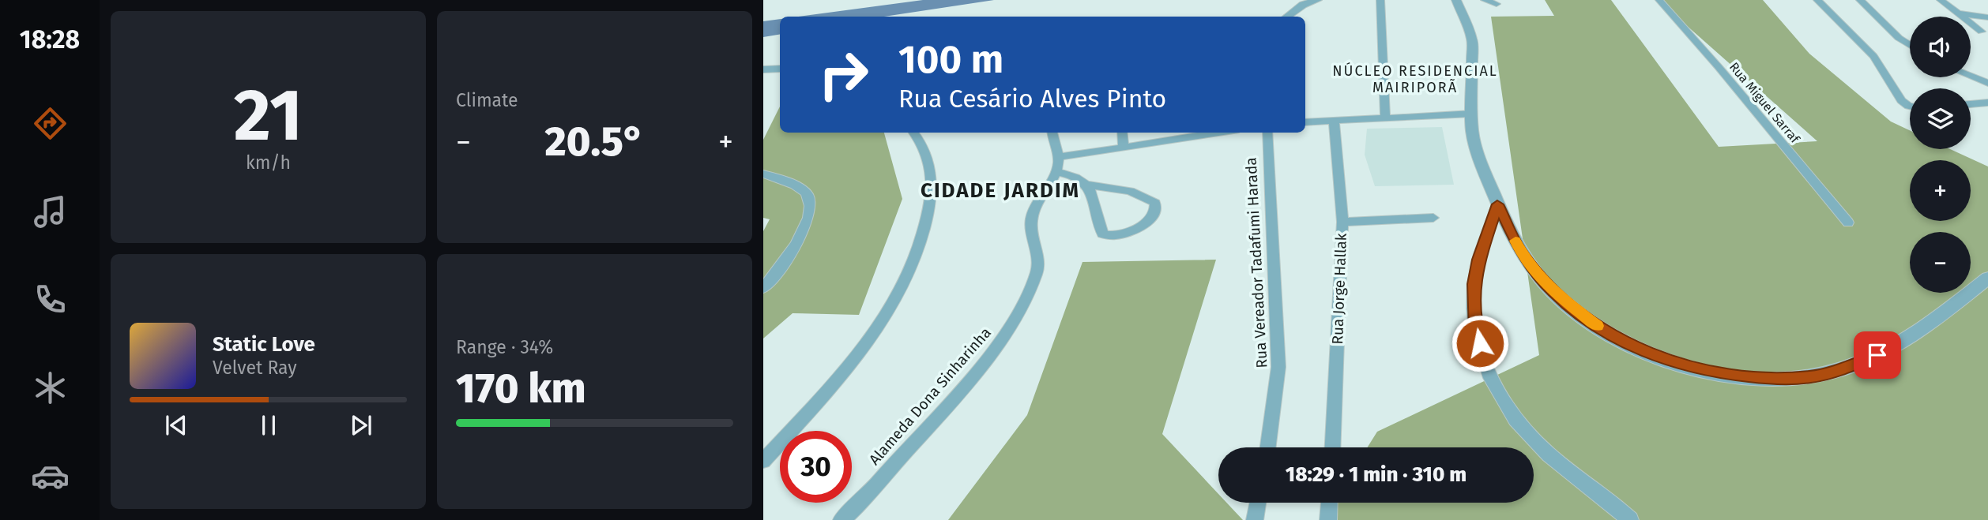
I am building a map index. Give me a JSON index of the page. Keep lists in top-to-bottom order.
{
  "streets": {
    "street": [
      "Rua Miguel Sarraf",
      "Rua Vereador Tadafumi Harada",
      "Rua Jorge Hallak",
      "Alameda Dona Sinharinha"
    ]
  },
  "districts": ["NÚCLEO RESIDENCIAL MAIRIPORÃ", "CIDADE JARDIM"],
  "page": {
    "tabs": "18:28",
    "tile": [
      ["21", "km/h"],
      "Climate",
      ["Range · 34%", "170 km"]
    ],
    "map_buttons": ["+", "−"],
    "turn": ["100 m", "Rua Cesário Alves Pinto"],
    "heat": ["−", "20.5°", "+"],
    "song": ["Static Love", "Velvet Ray"],
    "limit": "30",
    "trip": "18:29 · 1 min · 310 m"
  }
}
